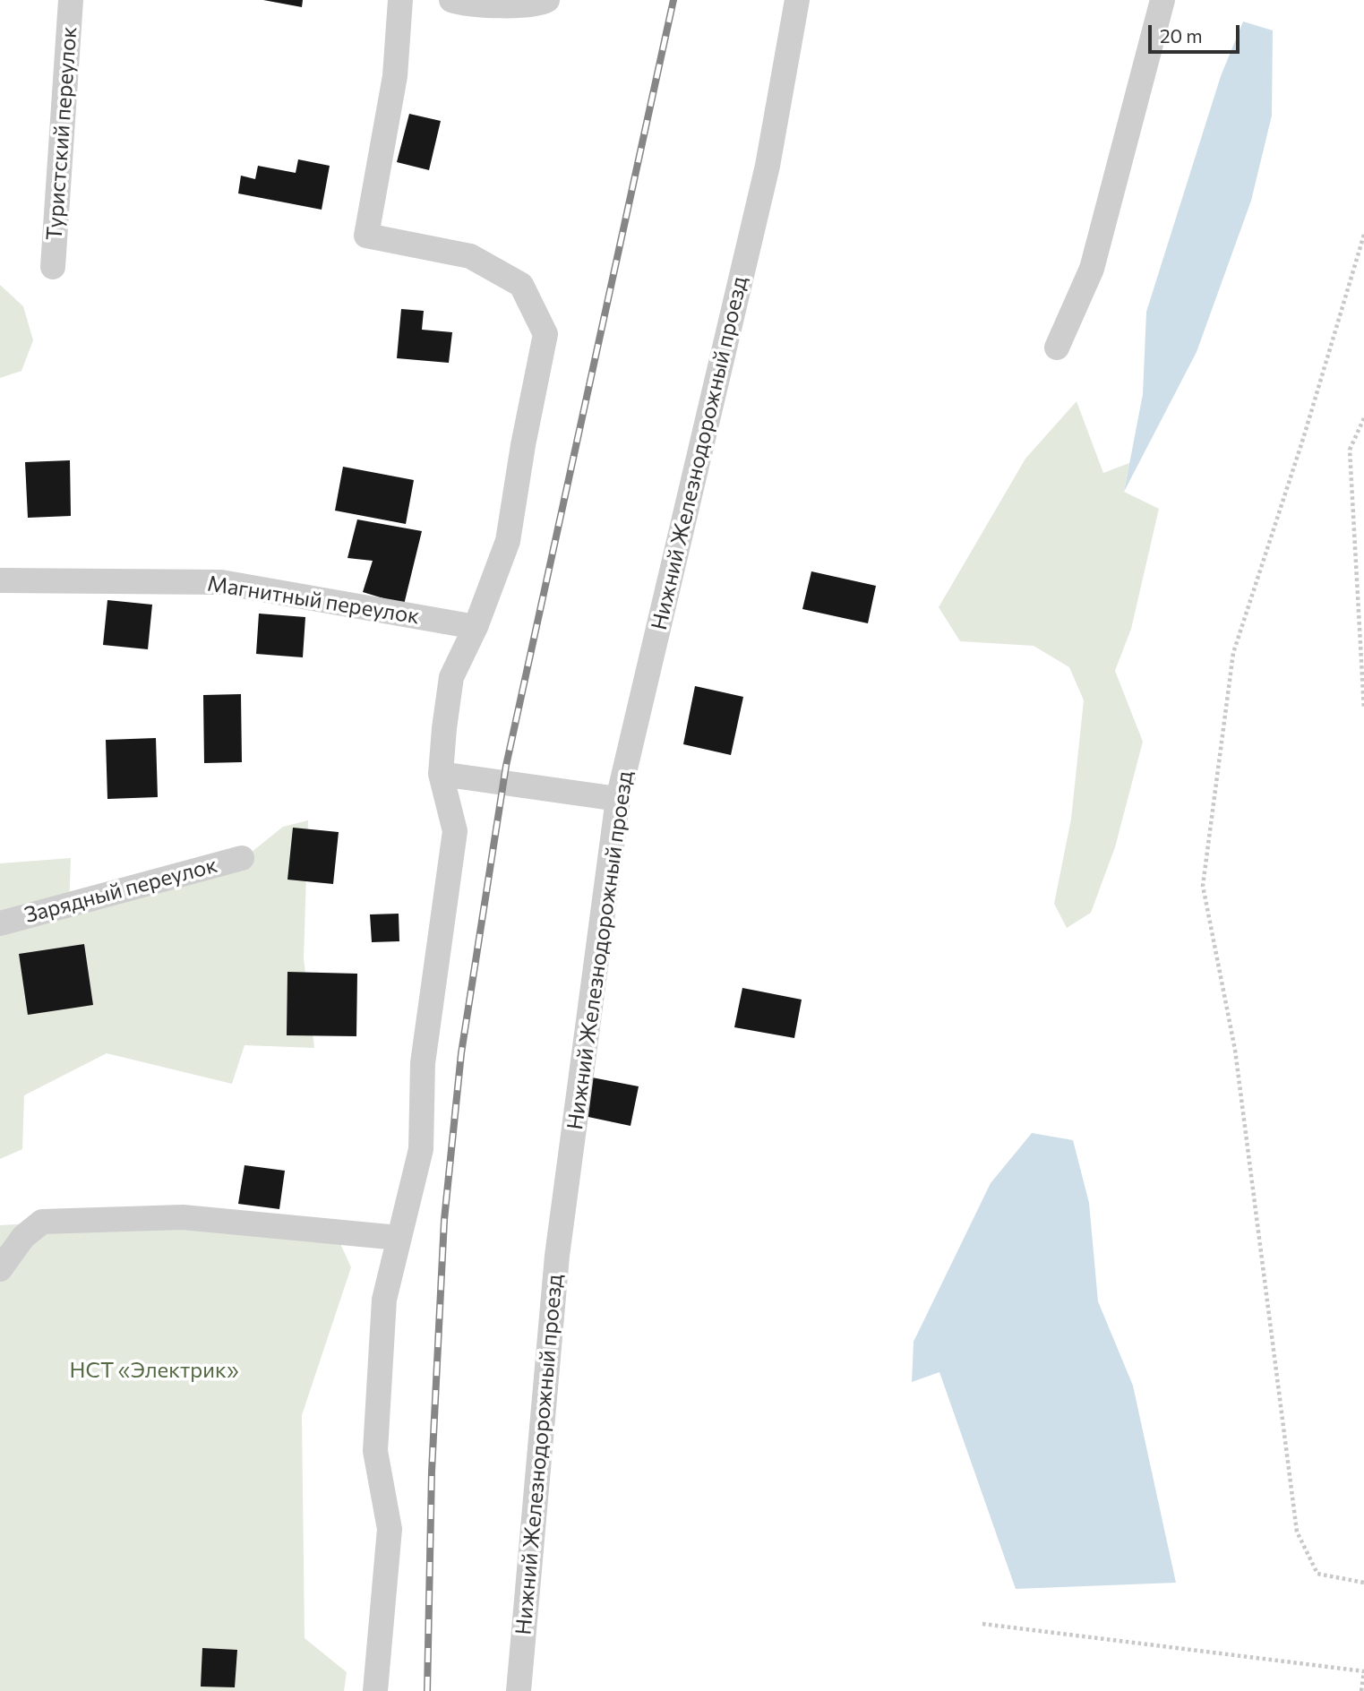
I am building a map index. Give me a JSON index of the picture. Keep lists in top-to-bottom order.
{
  "streets": {
    "street": [
      "Туристский переулок",
      "Нижний Железнодорожный проезд",
      "Магнитный переулок",
      "Зарядный переулок"
    ]
  },
  "parks": ["НСТ «Электрик»"],
  "scale_bar": "20 m"
}
